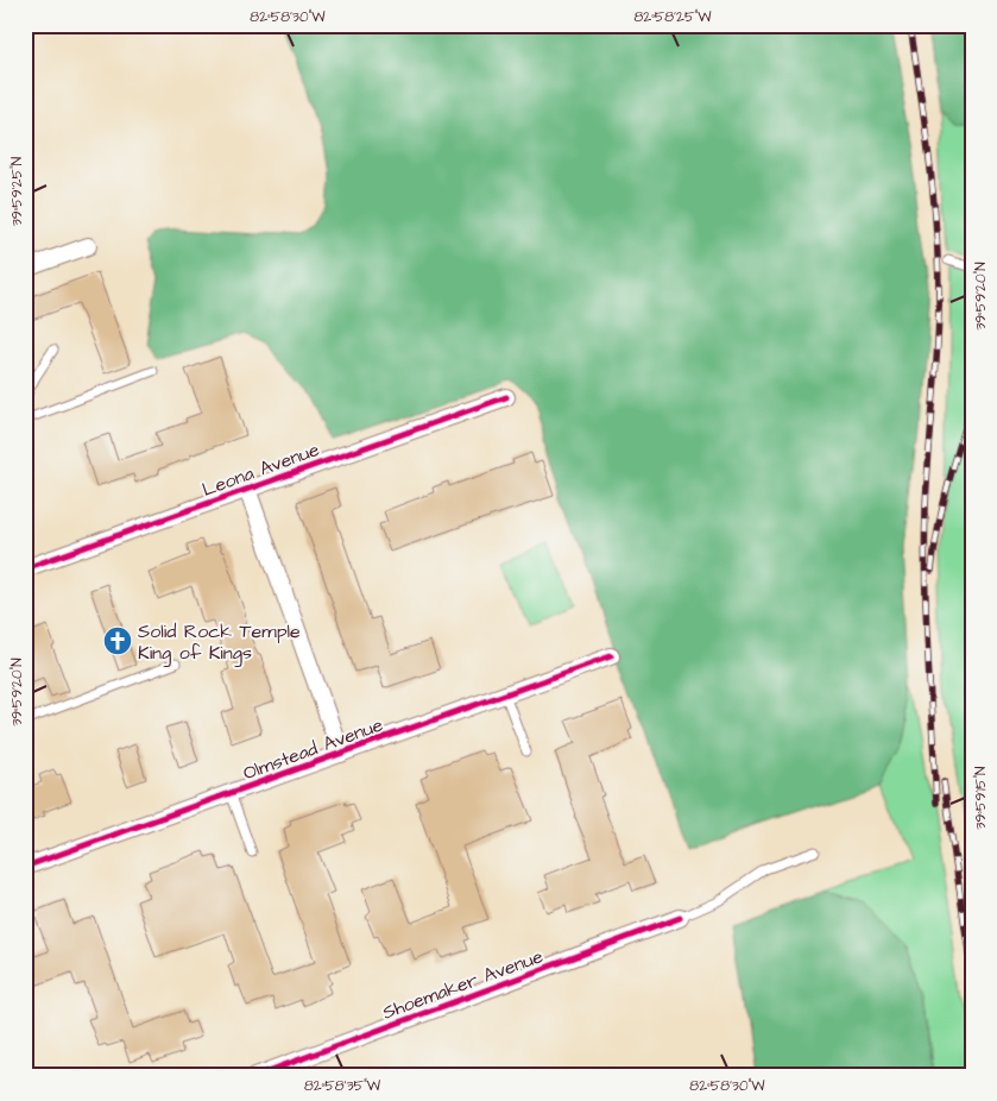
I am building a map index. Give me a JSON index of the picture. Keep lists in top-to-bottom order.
{
  "streets": {
    "street": ["Leona Avenue", "Olmstead Avenue", "Shoemaker Avenue"]
  },
  "places": {
    "church": ["Solid Rock Temple King of Kings"]
  },
  "coordinates": [
    "82°58'30\"W",
    "82°58'25\"W",
    "39°59'25\"N",
    "39°59'20\"N",
    "39°59'15\"N",
    "82°58'35\"W"
  ]
}
